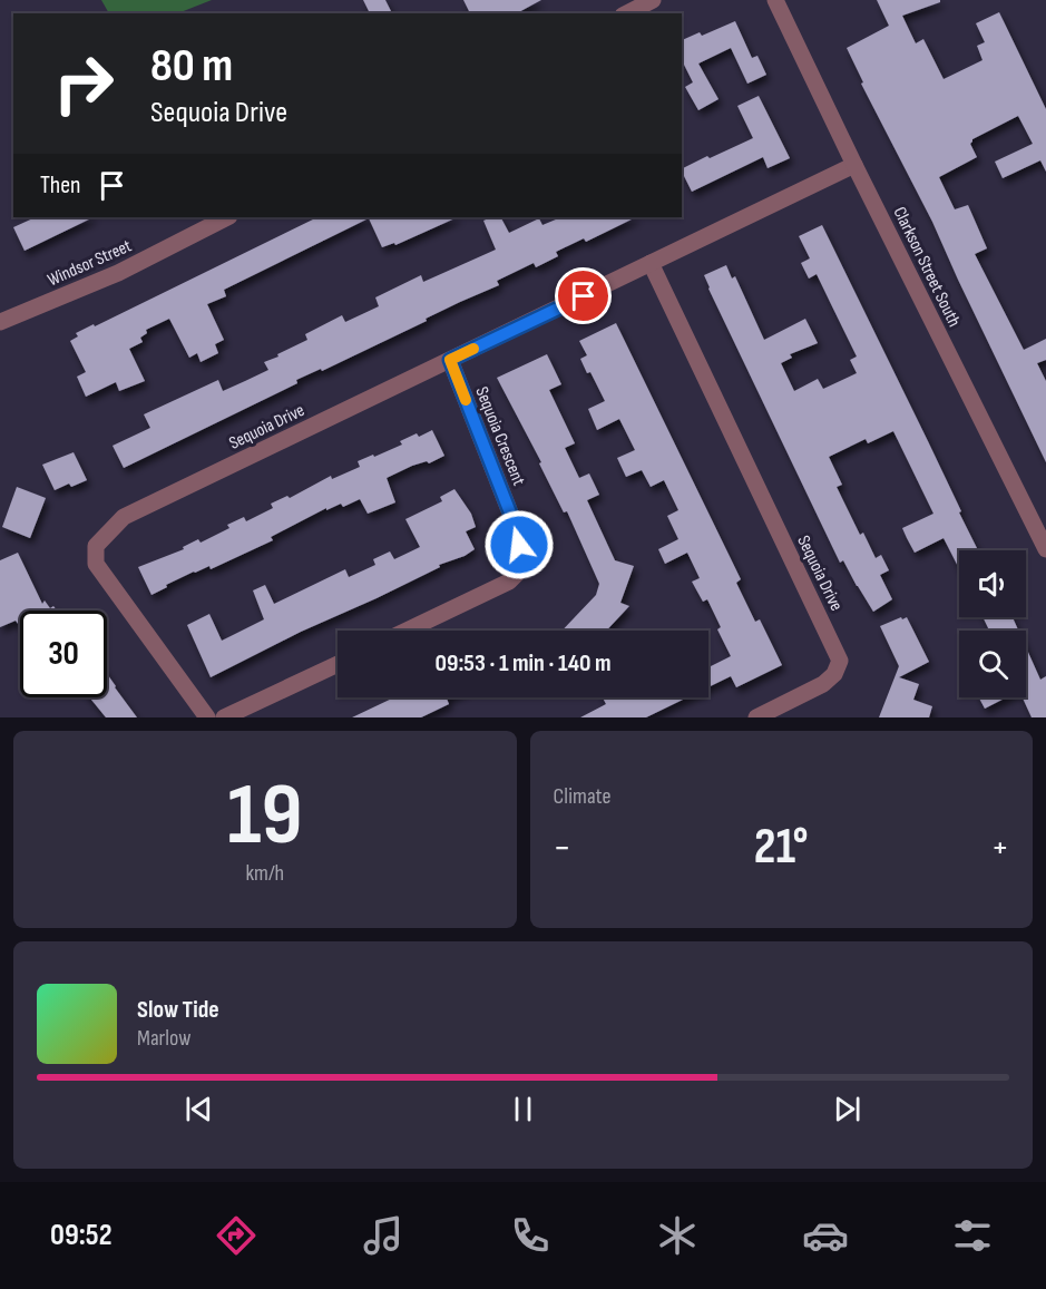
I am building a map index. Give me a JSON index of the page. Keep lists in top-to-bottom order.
{
  "streets": {
    "street": [
      "Windsor Street",
      "Clarkson Street South",
      "Sequoia Drive",
      "Sequoia Crescent"
    ]
  },
  "crossings": [
    ["Clarkson Street South", "Sequoia Drive"],
    ["Sequoia Drive", "Sequoia Crescent"]
  ],
  "page": {
    "turn": ["80 m", "Sequoia Drive"],
    "then": "Then",
    "limit": "30",
    "trip": "09:53 · 1 min · 140 m",
    "tile": [
      ["19", "km/h"],
      "Climate"
    ],
    "heat": ["−", "21°", "+"],
    "song": ["Slow Tide", "Marlow"],
    "tabs": "09:52"
  }
}
